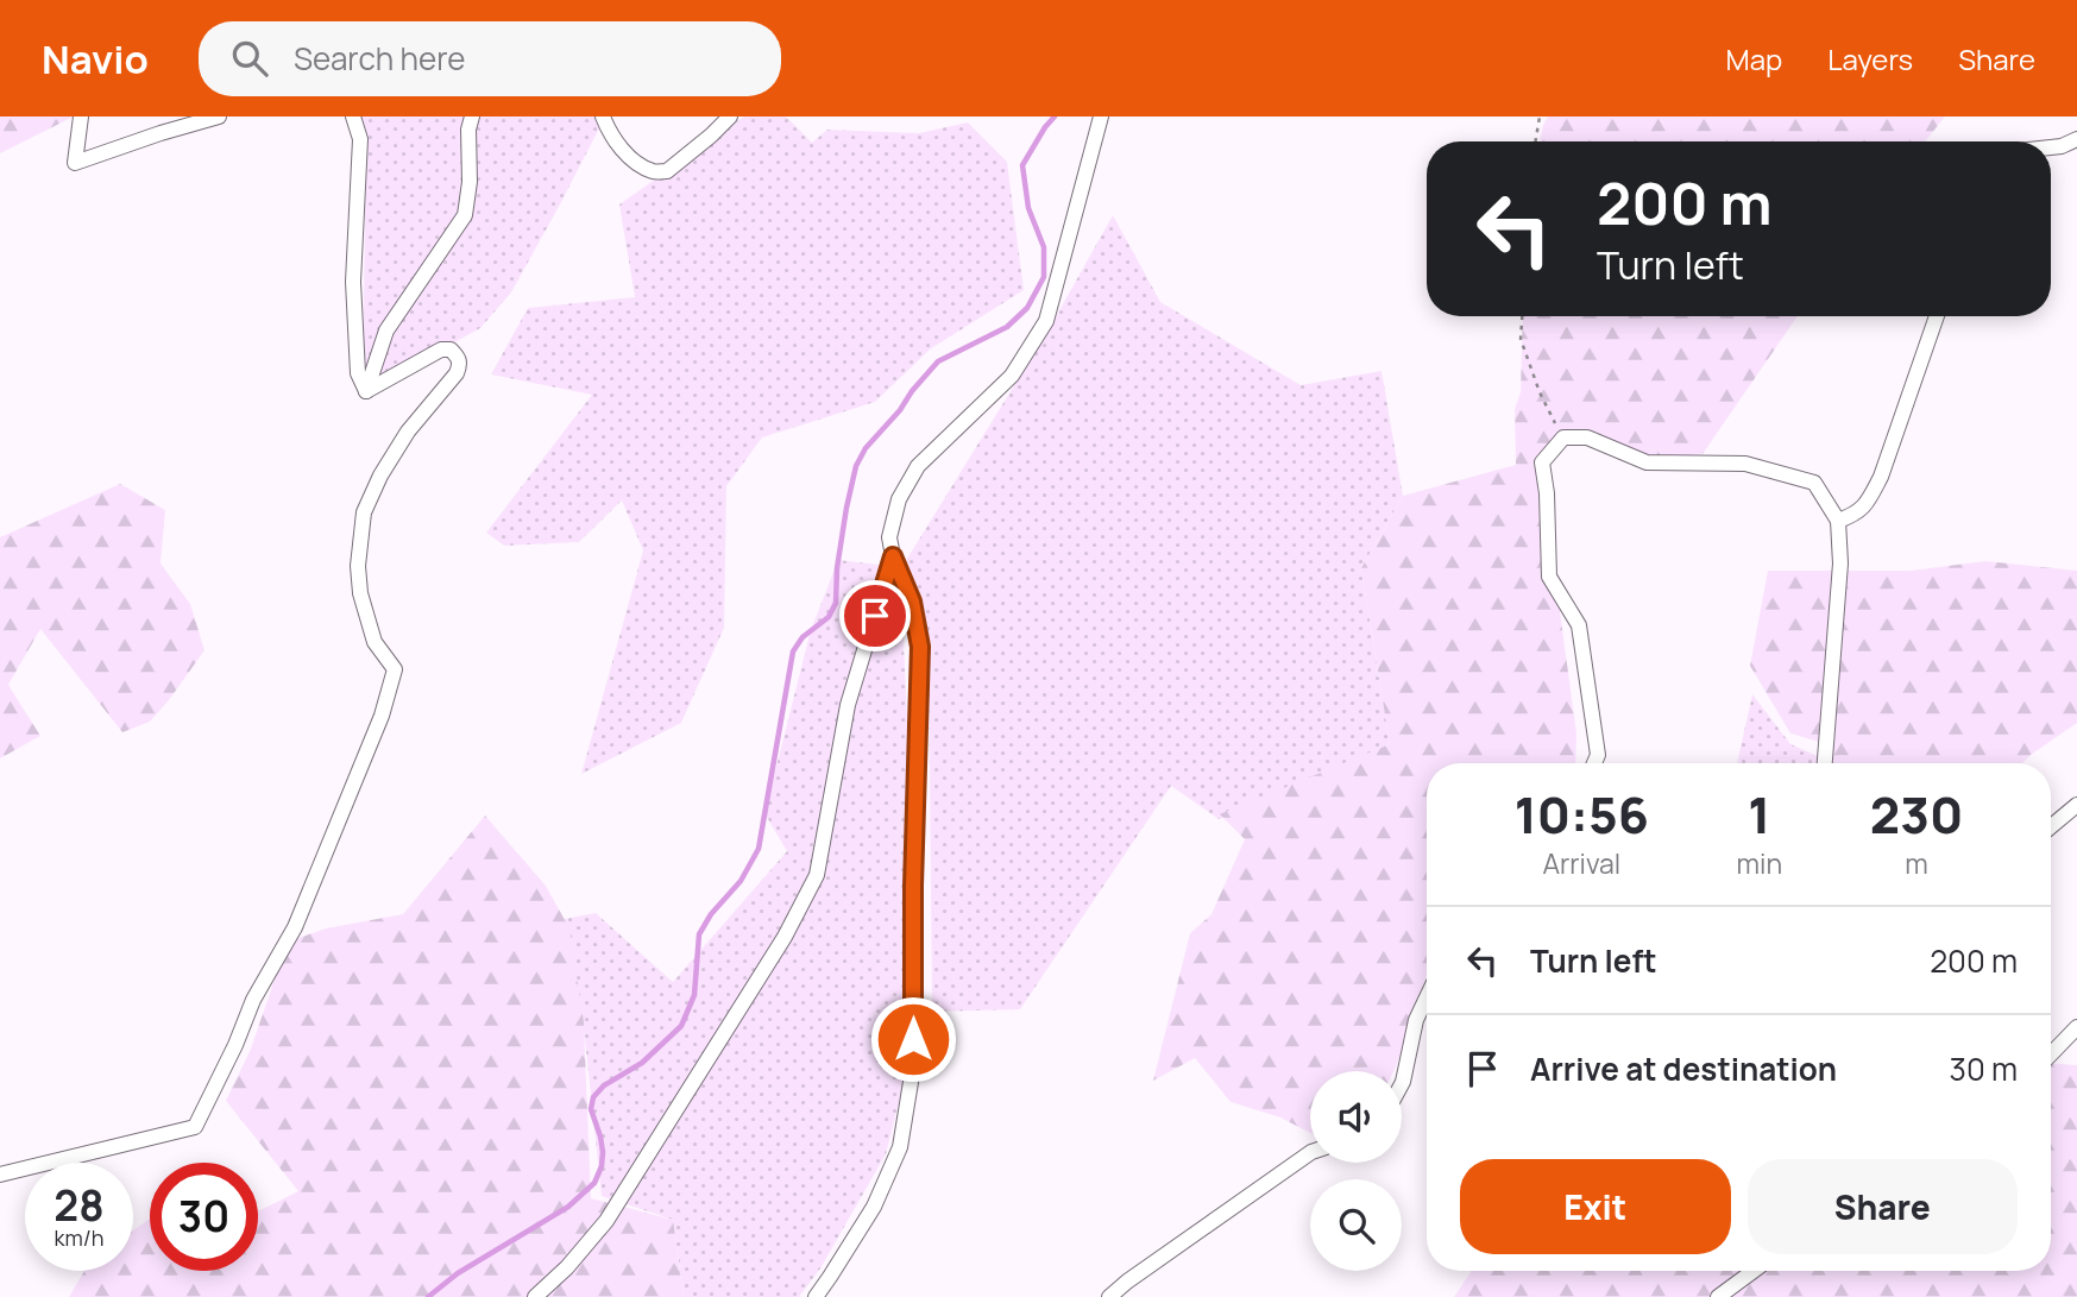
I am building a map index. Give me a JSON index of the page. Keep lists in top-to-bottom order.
{
  "page": {
    "header": "Navio",
    "search": "Search here",
    "nav": ["Map", "Layers", "Share"],
    "turn": ["200 m", "Turn left"],
    "eta": [
      "10:56",
      "Arrival",
      "1",
      "min",
      "230",
      "m"
    ],
    "list": [
      {
        "name": "Turn left",
        "value": "200 m"
      },
      {
        "name": "Arrive at destination",
        "value": "30 m"
      }
    ],
    "buttons": ["Exit", "Share"],
    "speed": "28 km/h",
    "limit": "30"
  }
}
